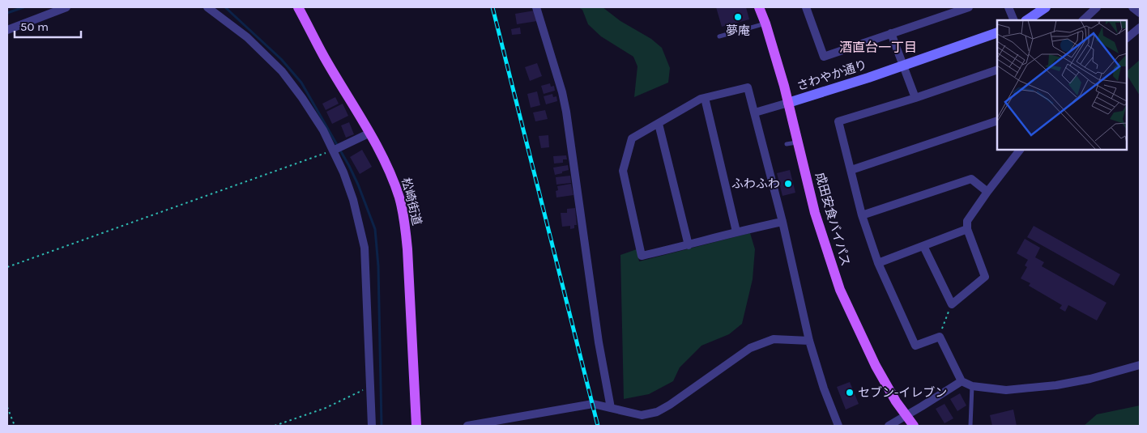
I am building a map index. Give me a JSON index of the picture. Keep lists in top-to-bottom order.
{
  "streets": {
    "main road": ["松崎街道", "成田安食バイパス"],
    "street": ["さわやか通り"]
  },
  "crossings": [
    ["さわやか通り", "成田安食バイパス"]
  ],
  "districts": ["酒直台一丁目"],
  "places": ["夢庵", "ふわふわ", "セブン-イレブン"],
  "scale_bar": "50 m"
}
